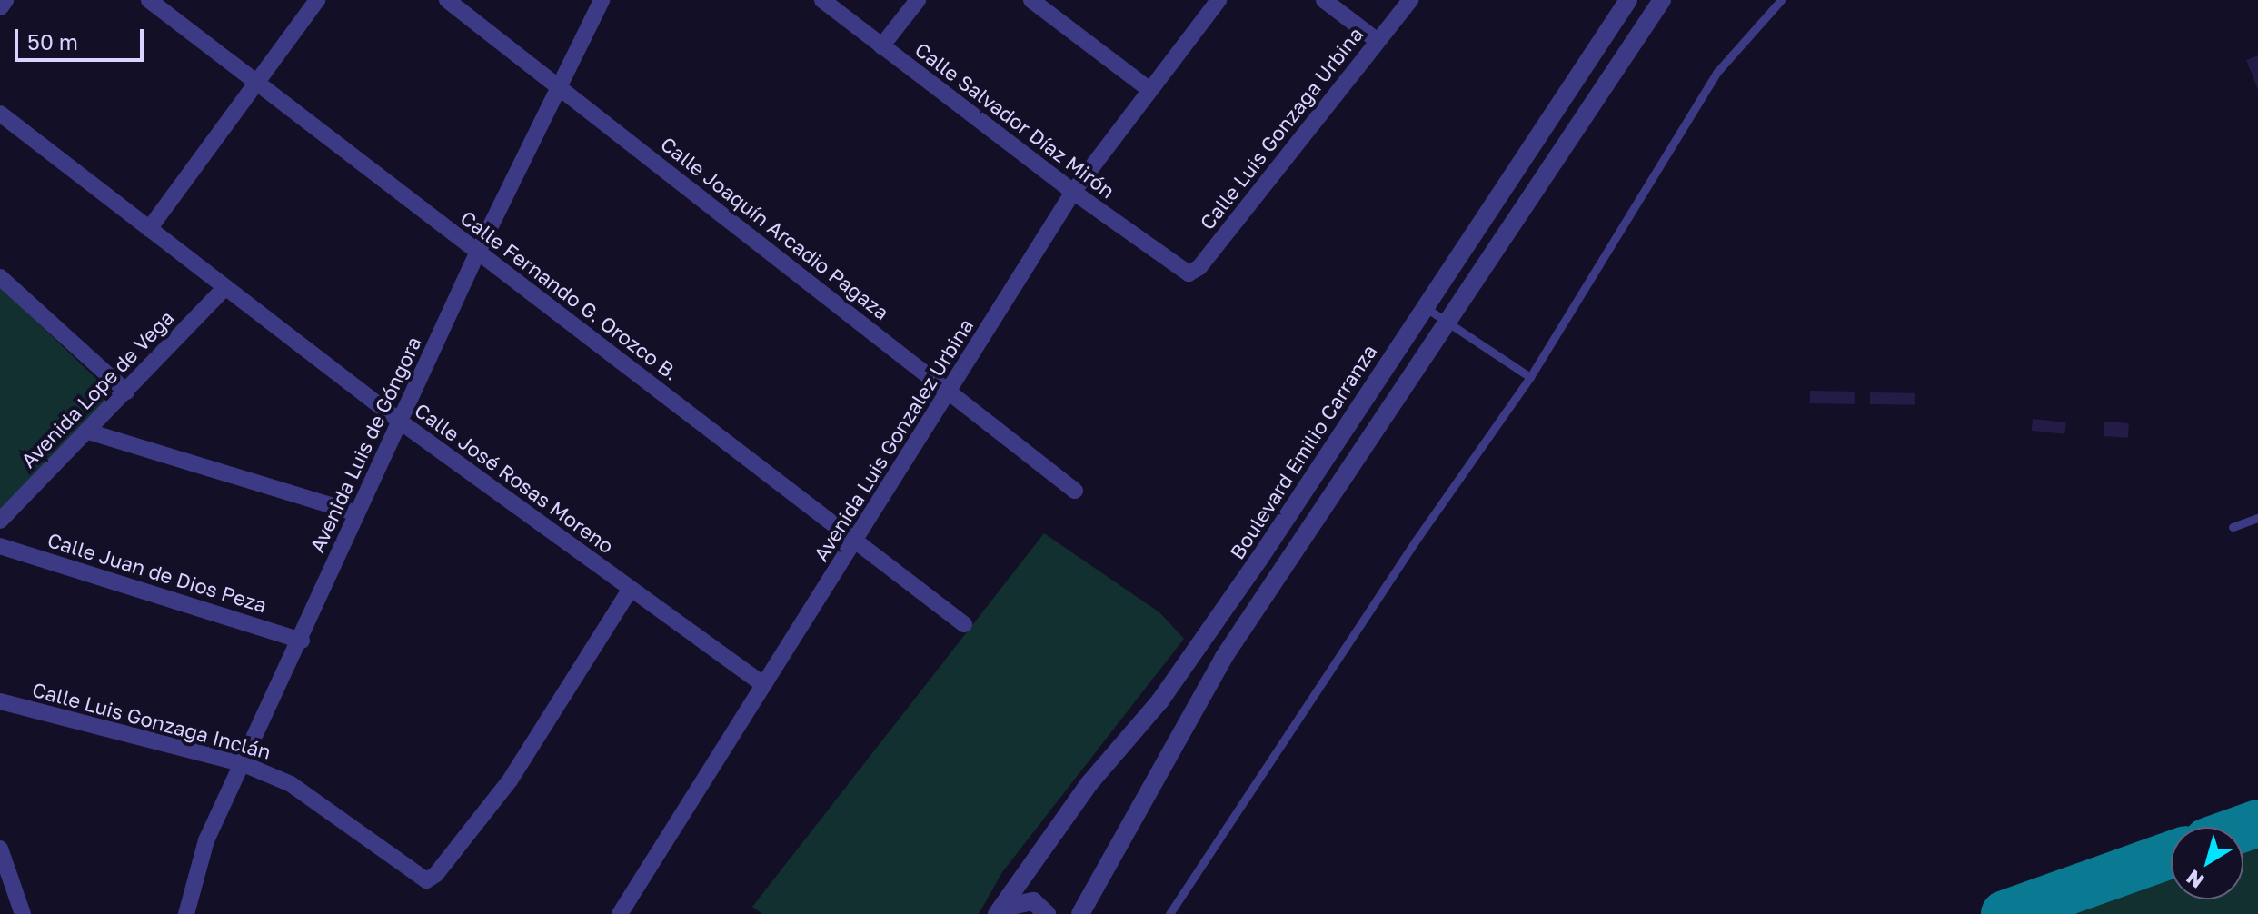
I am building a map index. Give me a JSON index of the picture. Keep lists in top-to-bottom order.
{
  "streets": {
    "street": [
      "Calle Salvador Díaz Mirón",
      "Calle Luis Gonzaga Urbina",
      "Calle Joaquín Arcadio Pagaza",
      "Calle Fernando G. Orozco B.",
      "Avenida Lope de Vega",
      "Avenida Luis Gonzalez Urbina",
      "Avenida Luis de Góngora",
      "Boulevard Emilio Carranza",
      "Calle José Rosas Moreno",
      "Calle Juan de Dios Peza",
      "Calle Luis Gonzaga Inclán"
    ]
  },
  "crossings": [
    ["Calle Salvador Díaz Mirón", "Calle Luis Gonzaga Urbina"],
    ["Calle Salvador Díaz Mirón", "Avenida Luis Gonzalez Urbina"],
    ["Calle Joaquín Arcadio Pagaza", "Avenida Luis Gonzalez Urbina"],
    ["Calle Joaquín Arcadio Pagaza", "Avenida Luis de Góngora"],
    ["Calle Fernando G. Orozco B.", "Avenida Luis Gonzalez Urbina"],
    ["Calle Fernando G. Orozco B.", "Avenida Luis de Góngora"],
    ["Avenida Lope de Vega", "Calle José Rosas Moreno"],
    ["Avenida Luis Gonzalez Urbina", "Calle José Rosas Moreno"],
    ["Avenida Luis de Góngora", "Calle José Rosas Moreno"],
    ["Avenida Luis de Góngora", "Calle Juan de Dios Peza"],
    ["Avenida Luis de Góngora", "Calle Luis Gonzaga Inclán"],
    ["Calle José Rosas Moreno", "Calle Luis Gonzaga Inclán"]
  ],
  "scale_bar": "50 m",
  "north": "bottom left"
}
